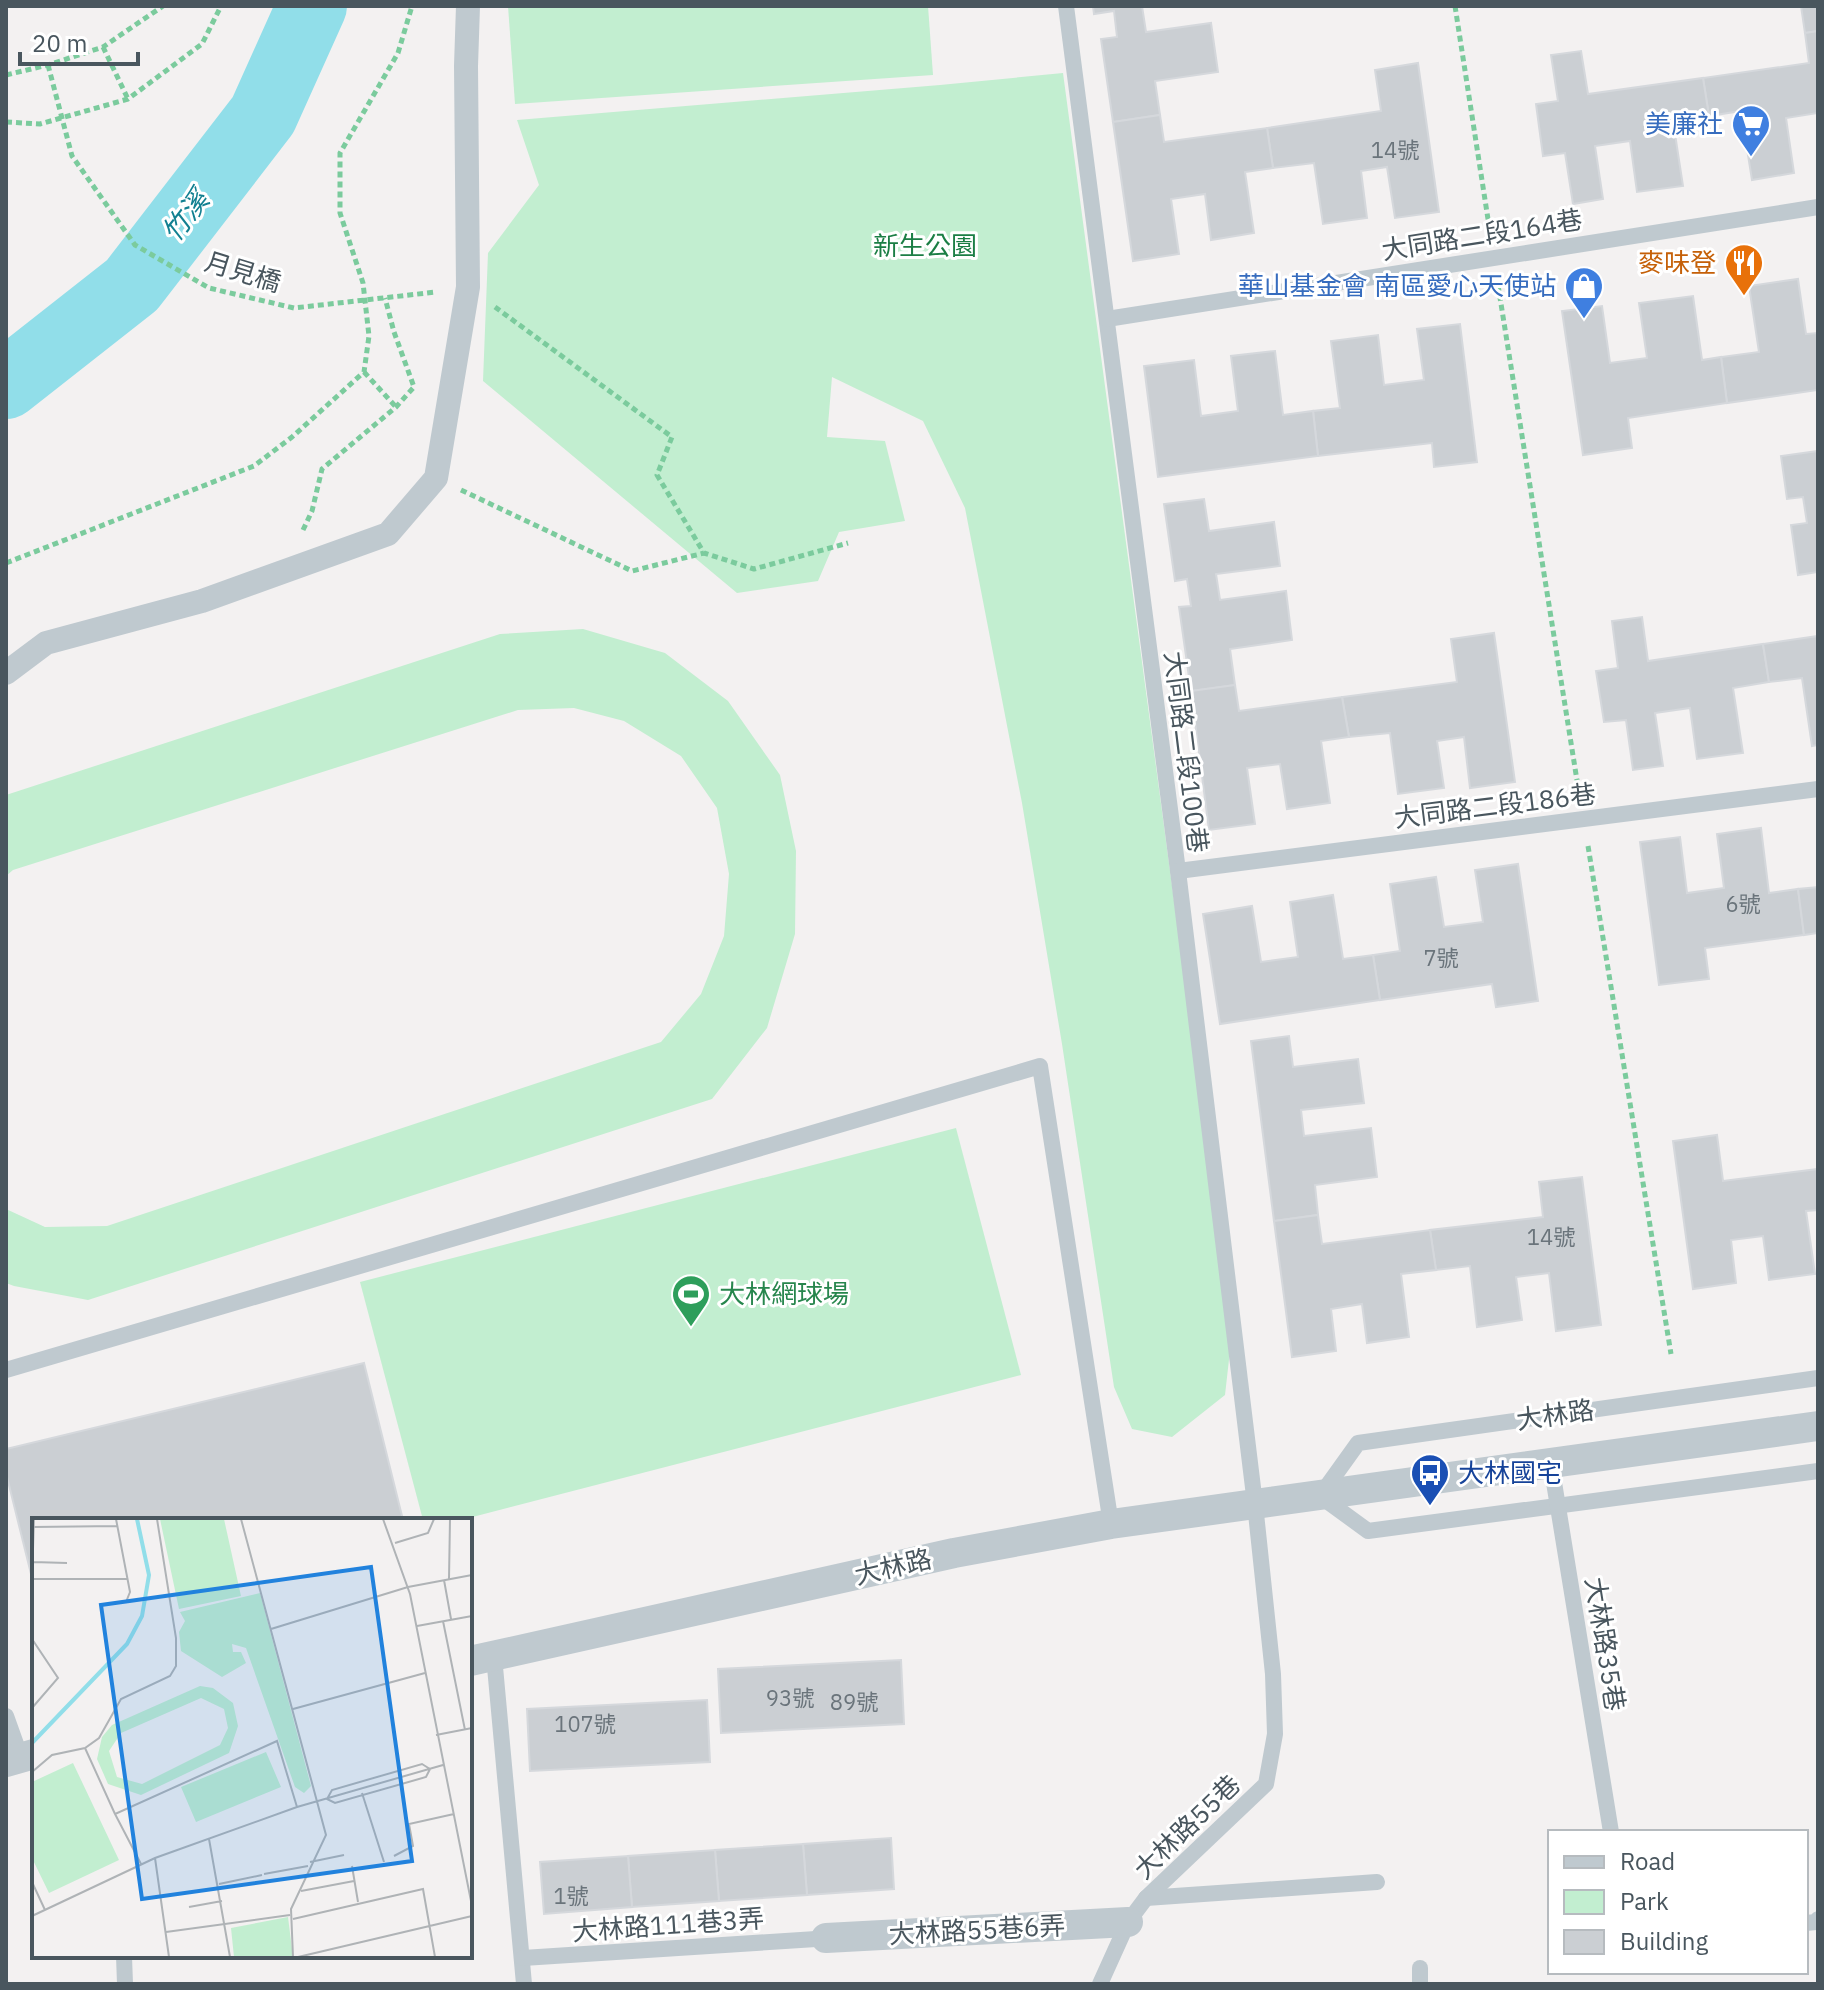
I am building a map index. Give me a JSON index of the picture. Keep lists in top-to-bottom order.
{
  "streets": {
    "street": ["大林路", "大林路55巷6弄"],
    "lane": [
      "大同路二段164巷",
      "大同路二段100巷",
      "大同路二段186巷",
      "大林路35巷",
      "大林路55巷",
      "大林路111巷3弄"
    ],
    "path": ["月見橋"]
  },
  "crossings": [
    ["大同路二段164巷", "大同路二段100巷"],
    ["大同路二段100巷", "大同路二段186巷"],
    ["大同路二段100巷", "大林路"],
    ["大同路二段100巷", "大林路55巷"],
    ["大林路", "大林路35巷"],
    ["大林路", "大林路55巷"],
    ["大林路55巷", "大林路55巷6弄"],
    ["大林路111巷3弄", "大林路55巷6弄"]
  ],
  "water": ["竹溪"],
  "parks": ["新生公園"],
  "places": {
    "supermarket": ["美廉社"],
    "restaurant": ["麥味登"],
    "shop": ["華山基金會 南區愛心天使站"],
    "sports": ["大林網球場"],
    "bus stop": ["大林國宅"]
  },
  "house_numbers": [
    "14號",
    "6號",
    "7號",
    "14號",
    "93號",
    "89號",
    "107號",
    "1號"
  ],
  "legend": ["Road", "Park", "Building"],
  "scale_bar": "20 m"
}
